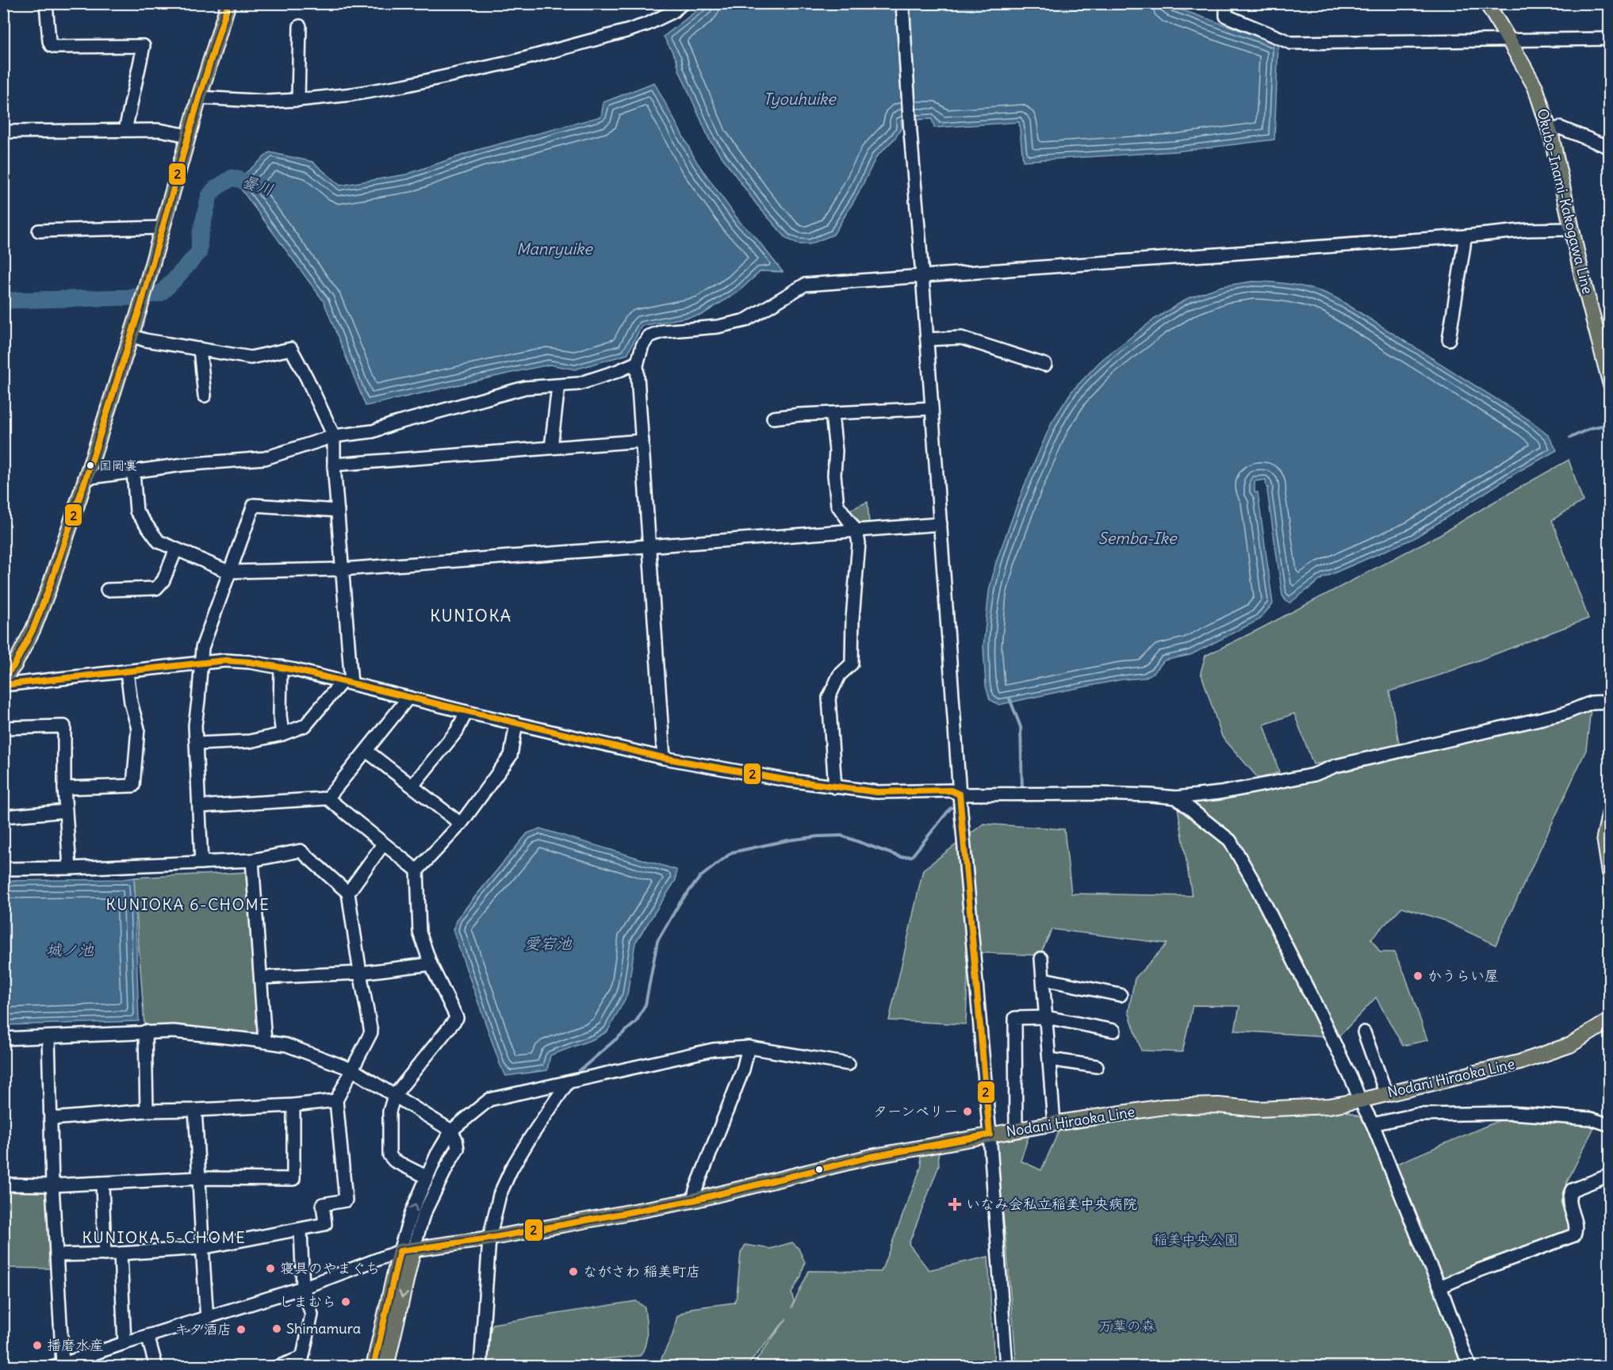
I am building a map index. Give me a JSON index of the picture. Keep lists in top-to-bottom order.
{
  "streets": {
    "main road": ["Okubo-Inami-Kakogawa Line", "Nodani Hiraoka Line"]
  },
  "districts": ["KUNIOKA", "KUNIOKA 6-CHOME", "KUNIOKA 5-CHOME"],
  "water": [
    "Tyouhuike",
    "曇川",
    "Manryuike",
    "Semba-Ike",
    "愛宕池",
    "城ノ池"
  ],
  "parks": ["稲美中央公園", "万葉の森"],
  "places": {
    "other": [
      "国岡裏",
      "かうらい屋",
      "ターンベリー",
      "寝具のやまぐち",
      "ながさわ 稲美町店",
      "しまむら",
      "Shimamura",
      "キタ酒店",
      "播磨水産"
    ],
    "health": ["いなみ会私立稲美中央病院"]
  },
  "lines": ["transit line 2"]
}
